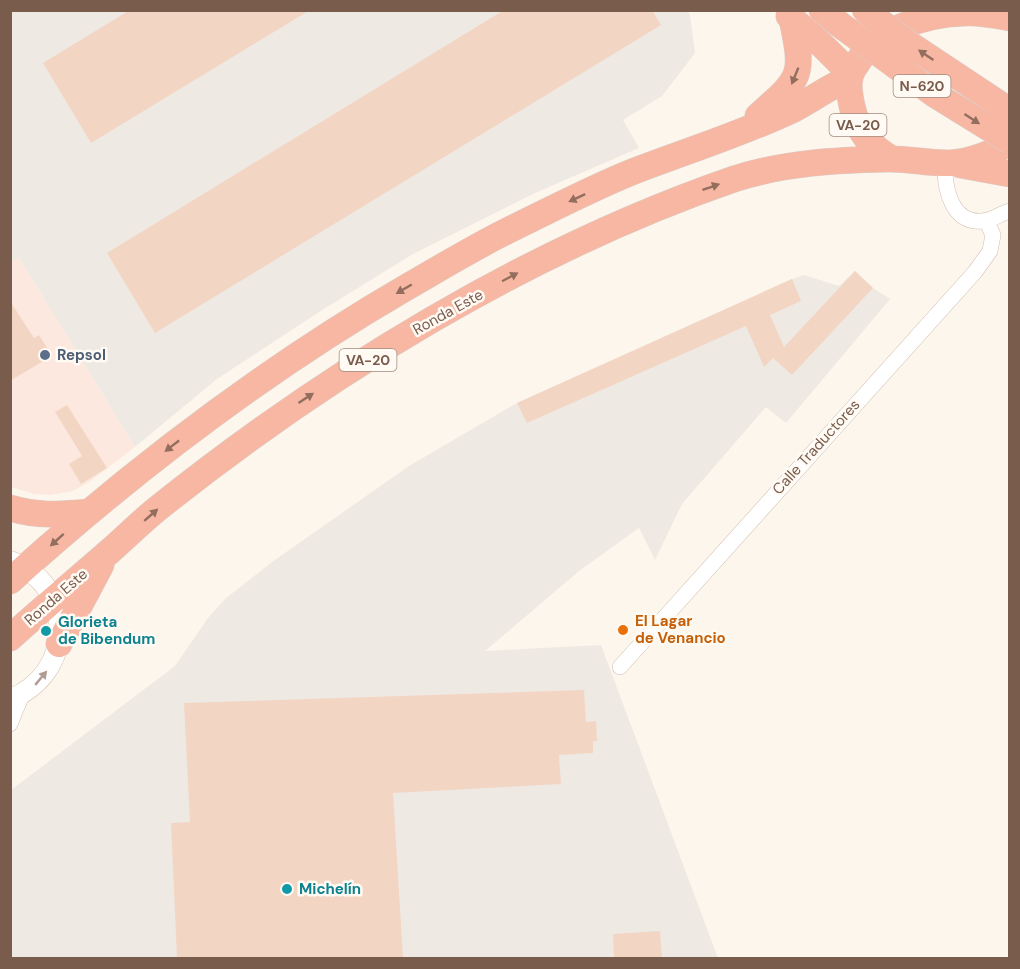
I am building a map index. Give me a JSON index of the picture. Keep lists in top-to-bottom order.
{
  "streets": {
    "highway": ["N-620", "VA-20", "Ronda Este"],
    "street": ["Calle Traductores"]
  },
  "crossings": [
    ["N-620", "Ronda Este"],
    ["VA-20", "Ronda Este"]
  ],
  "places": [
    "Repsol",
    "El Lagar de Venancio",
    "Glorieta de Bibendum",
    "Michelín"
  ]
}
